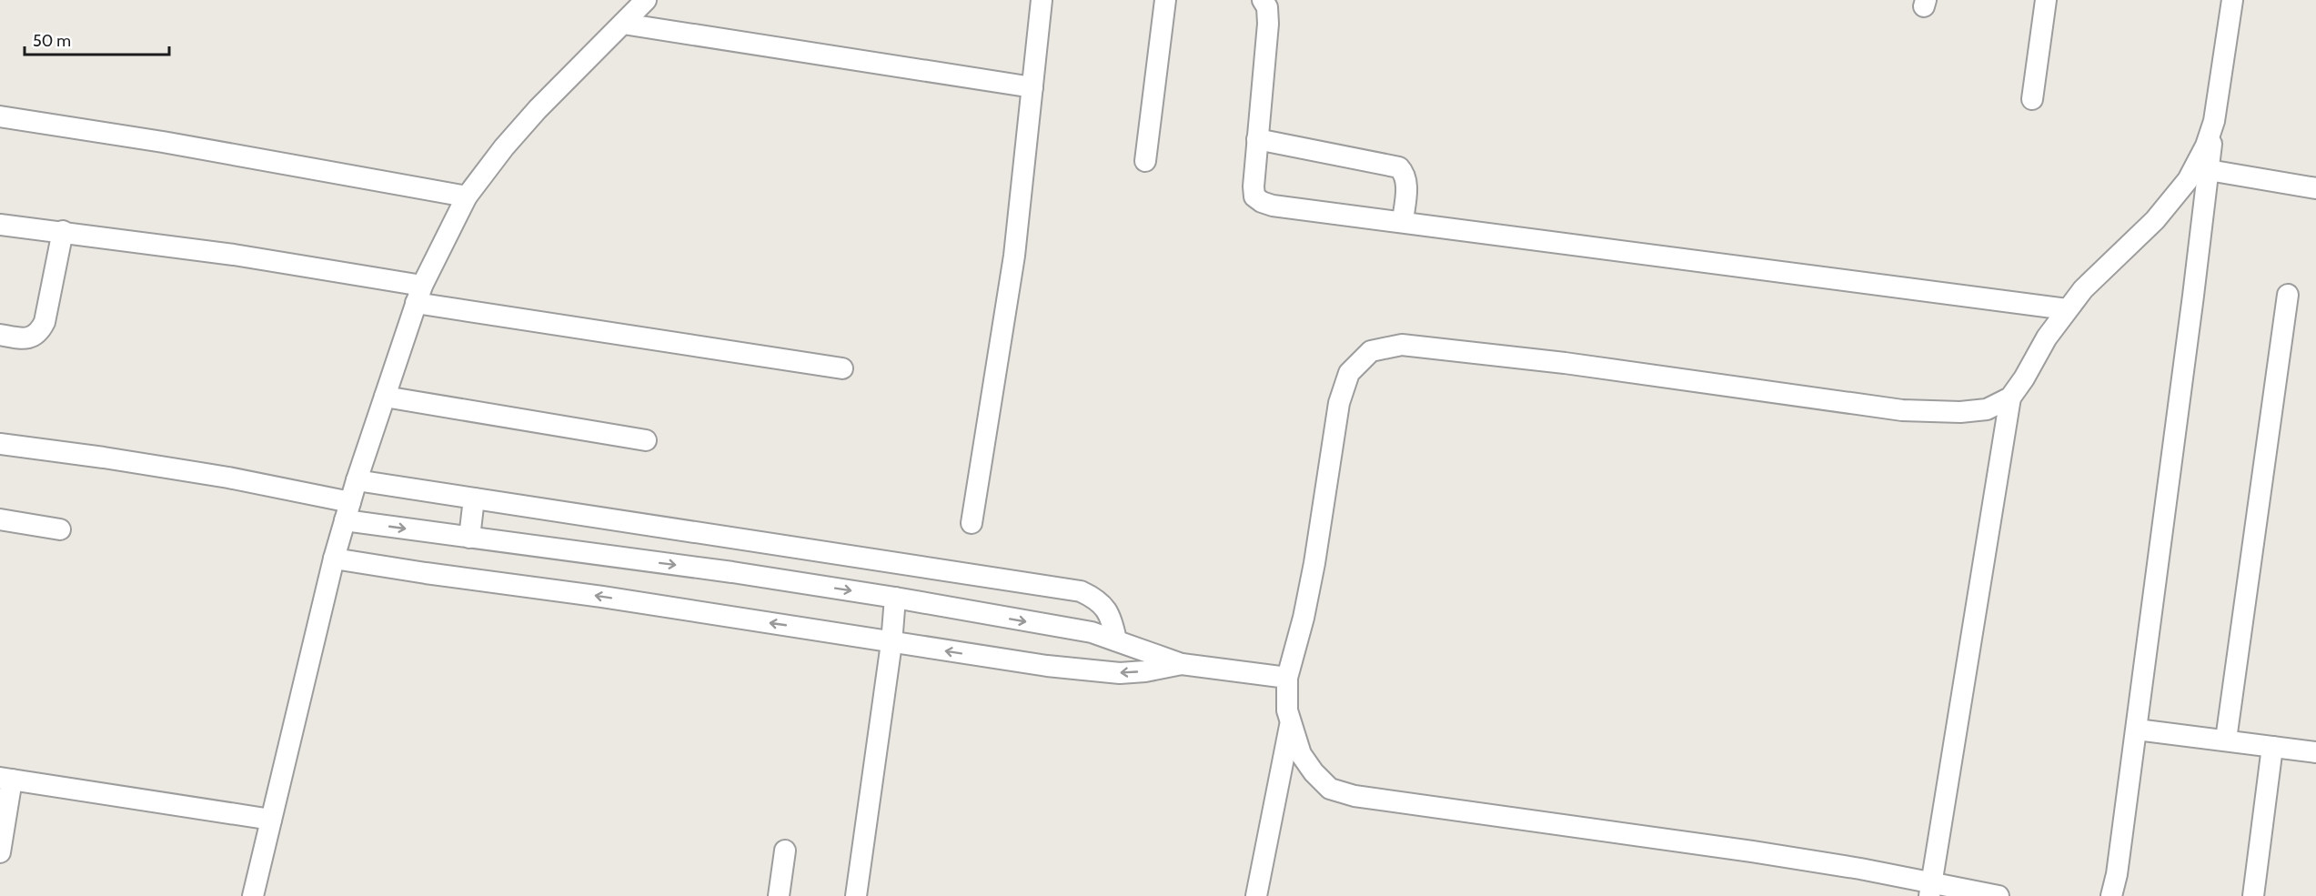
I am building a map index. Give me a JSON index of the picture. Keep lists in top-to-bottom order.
{
  "scale_bar": "50 m"
}
